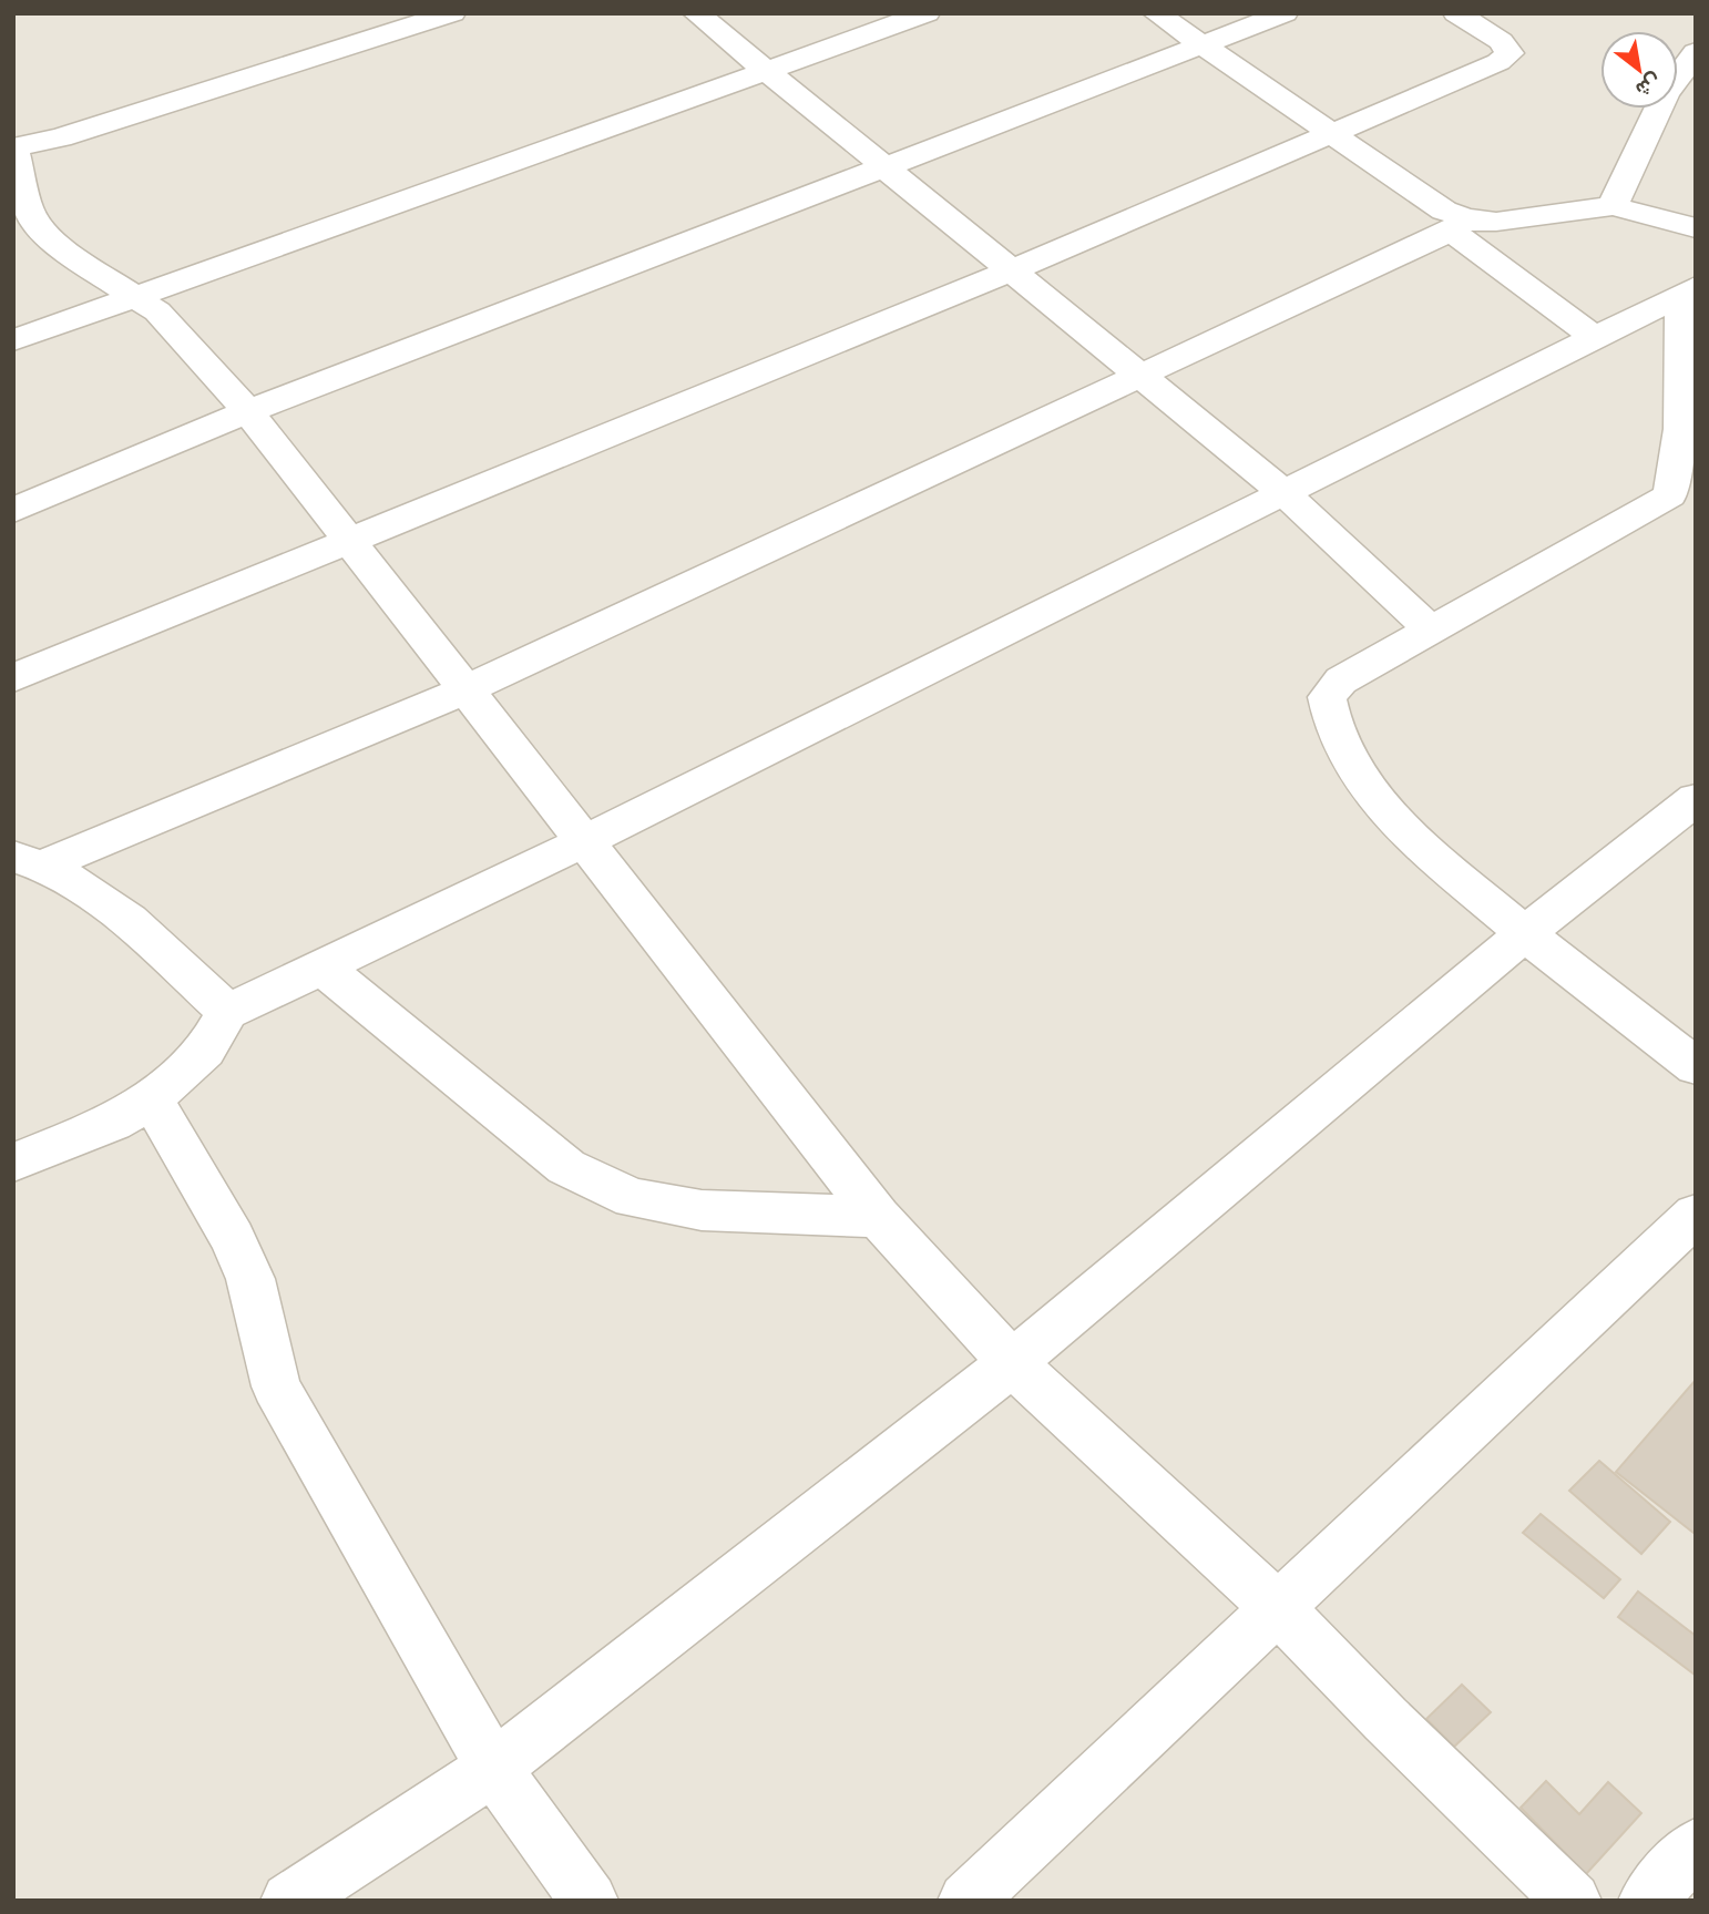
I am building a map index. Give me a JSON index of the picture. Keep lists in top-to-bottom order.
{
  "north": "bottom right"
}
